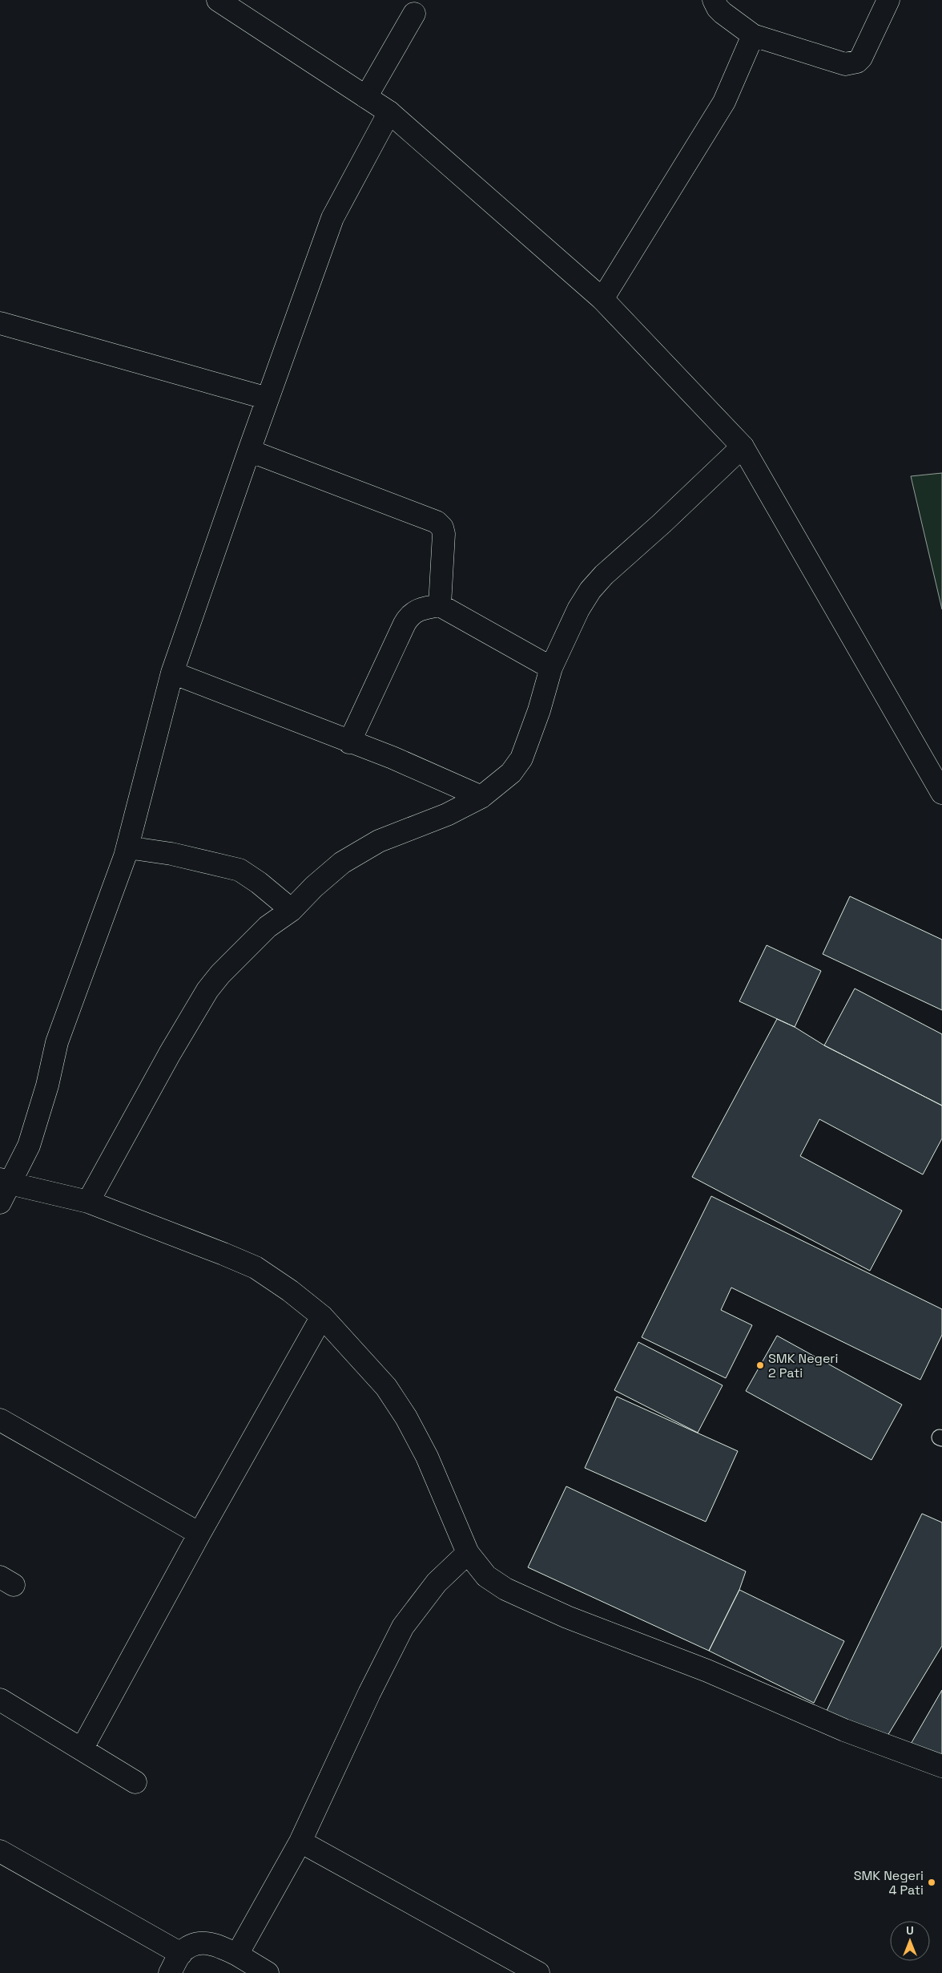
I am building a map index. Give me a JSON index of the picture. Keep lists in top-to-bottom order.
{
  "places": ["SMK Negeri 2 Pati", "SMK Negeri 4 Pati"],
  "north": "top"
}
